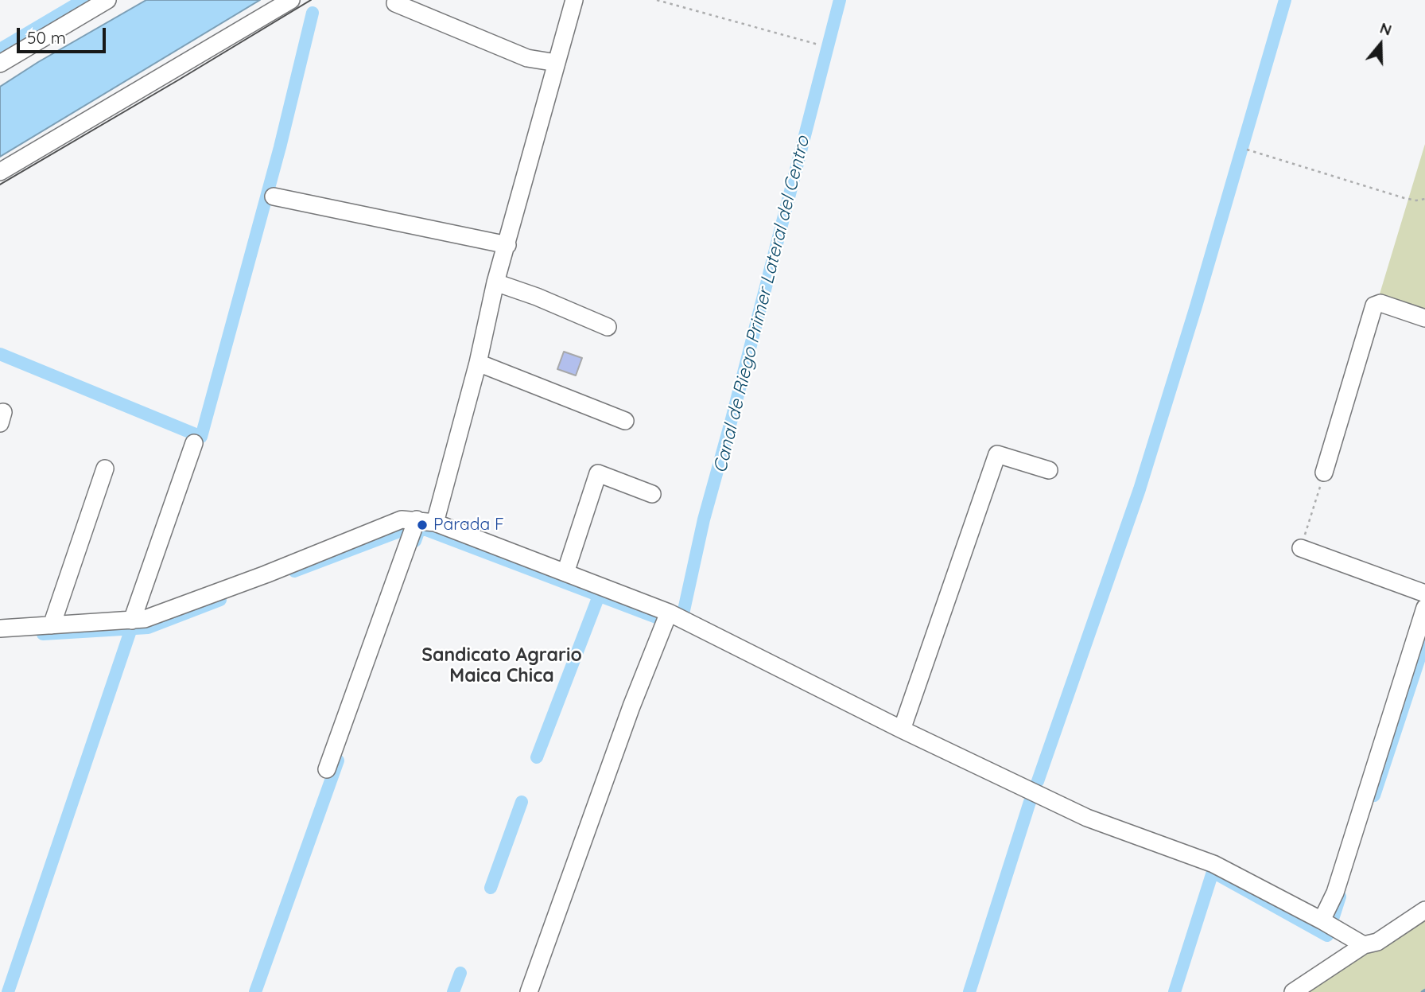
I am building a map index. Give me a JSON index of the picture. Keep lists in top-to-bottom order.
{
  "districts": ["Sandicato Agrario Maica Chica"],
  "water": ["Canal de Riego Primer Lateral del Centro"],
  "places": ["Parada F"],
  "scale_bar": "50 m",
  "north": "top"
}
